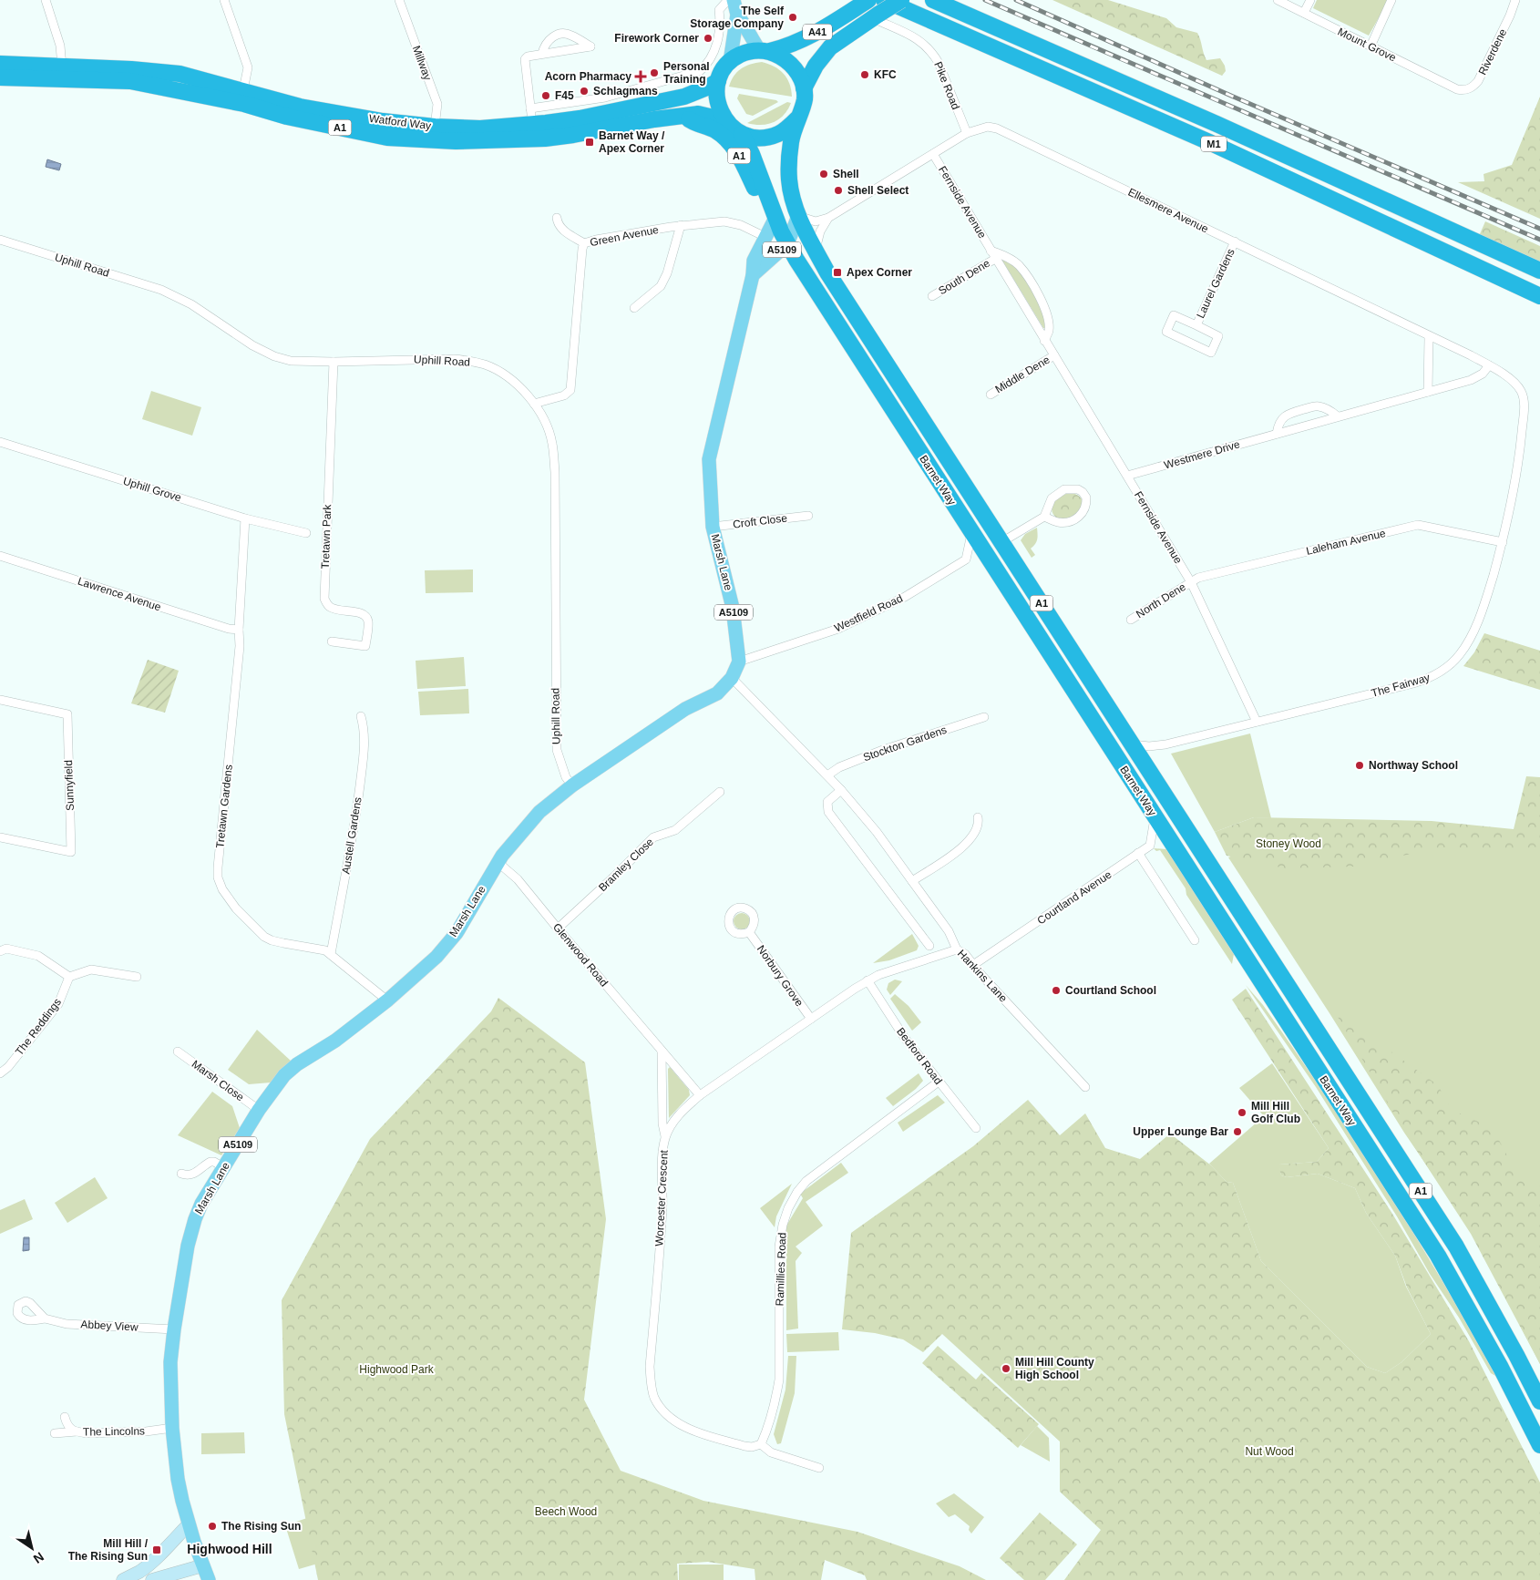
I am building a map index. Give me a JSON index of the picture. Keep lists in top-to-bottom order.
{
  "streets": {
    "highway": [
      "A41",
      "Watford Way",
      "A1",
      "M1",
      "Barnet Way"
    ],
    "main road": ["A5109", "Marsh Lane"],
    "street": [
      "Mount Grove",
      "Riverdene",
      "Millway",
      "Pike Road",
      "Fernside Avenue",
      "Ellesmere Avenue",
      "Green Avenue",
      "Uphill Road",
      "South Dene",
      "Laurel Gardens",
      "Middle Dene",
      "Westmere Drive",
      "Uphill Grove",
      "Croft Close",
      "Tretawn Park",
      "Laleham Avenue",
      "Lawrence Avenue",
      "North Dene",
      "Westfield Road",
      "The Fairway",
      "Stockton Gardens",
      "Sunnyfield",
      "Tretawn Gardens",
      "Austell Gardens",
      "Bramley Close",
      "Courtland Avenue",
      "Glenwood Road",
      "Norbury Grove",
      "Hankins Lane",
      "The Reddings",
      "Bedford Road",
      "Marsh Close",
      "Worcester Crescent",
      "Ramillies Road",
      "Abbey View",
      "The Lincolns"
    ]
  },
  "crossings": [
    ["A41", "Pike Road"],
    ["A41", "Watford Way"],
    ["A41", "A1"],
    ["A41", "M1"],
    ["A41", "Barnet Way"],
    ["Mount Grove", "Riverdene"],
    ["Millway", "Watford Way"],
    ["Pike Road", "M1"],
    ["Pike Road", "Ellesmere Avenue"],
    ["Watford Way", "A1"],
    ["Watford Way", "Barnet Way"],
    ["A1", "Barnet Way"],
    ["A1", "Marsh Lane"],
    ["Fernside Avenue", "Ellesmere Avenue"],
    ["Fernside Avenue", "South Dene"],
    ["Fernside Avenue", "Middle Dene"],
    ["Fernside Avenue", "Westmere Drive"],
    ["Fernside Avenue", "Laleham Avenue"],
    ["Fernside Avenue", "North Dene"],
    ["Fernside Avenue", "The Fairway"],
    ["Ellesmere Avenue", "Laurel Gardens"],
    ["Ellesmere Avenue", "Westmere Drive"],
    ["Ellesmere Avenue", "The Fairway"],
    ["Green Avenue", "Uphill Road"],
    ["Green Avenue", "Marsh Lane"],
    ["A5109", "Barnet Way"],
    ["A5109", "Marsh Lane"],
    ["Uphill Road", "Tretawn Park"],
    ["Uphill Road", "Marsh Lane"],
    ["Barnet Way", "Marsh Lane"],
    ["Barnet Way", "Westfield Road"],
    ["Barnet Way", "The Fairway"],
    ["Barnet Way", "Courtland Avenue"],
    ["Uphill Grove", "Tretawn Gardens"],
    ["Croft Close", "Marsh Lane"],
    ["Laleham Avenue", "North Dene"],
    ["Laleham Avenue", "The Fairway"],
    ["Marsh Lane", "Westfield Road"],
    ["Marsh Lane", "Tretawn Gardens"],
    ["Marsh Lane", "Glenwood Road"],
    ["Marsh Lane", "Hankins Lane"],
    ["Marsh Lane", "Marsh Close"],
    ["Marsh Lane", "Abbey View"],
    ["Marsh Lane", "The Lincolns"],
    ["Lawrence Avenue", "Tretawn Gardens"],
    ["Stockton Gardens", "Hankins Lane"],
    ["Tretawn Gardens", "Austell Gardens"],
    ["Bramley Close", "Glenwood Road"],
    ["Courtland Avenue", "Hankins Lane"],
    ["Glenwood Road", "Worcester Crescent"],
    ["Norbury Grove", "Worcester Crescent"],
    ["Hankins Lane", "Worcester Crescent"],
    ["Bedford Road", "Worcester Crescent"],
    ["Bedford Road", "Ramillies Road"],
    ["Worcester Crescent", "Ramillies Road"]
  ],
  "districts": ["Highwood Hill"],
  "parks": [
    "Stoney Wood",
    "Highwood Park",
    "Nut Wood",
    "Beech Wood"
  ],
  "places": {
    "other": [
      "The Self Storage Company",
      "Firework Corner",
      "Personal Training",
      "KFC",
      "Schlagmans",
      "F45",
      "Shell",
      "Shell Select",
      "Northway School",
      "Courtland School",
      "Mill Hill Golf Club",
      "Upper Lounge Bar",
      "Mill Hill County High School",
      "The Rising Sun"
    ],
    "health": ["Acorn Pharmacy"],
    "transit": ["Barnet Way / Apex Corner", "Apex Corner", "Mill Hill / The Rising Sun"]
  },
  "north": "bottom right"
}
